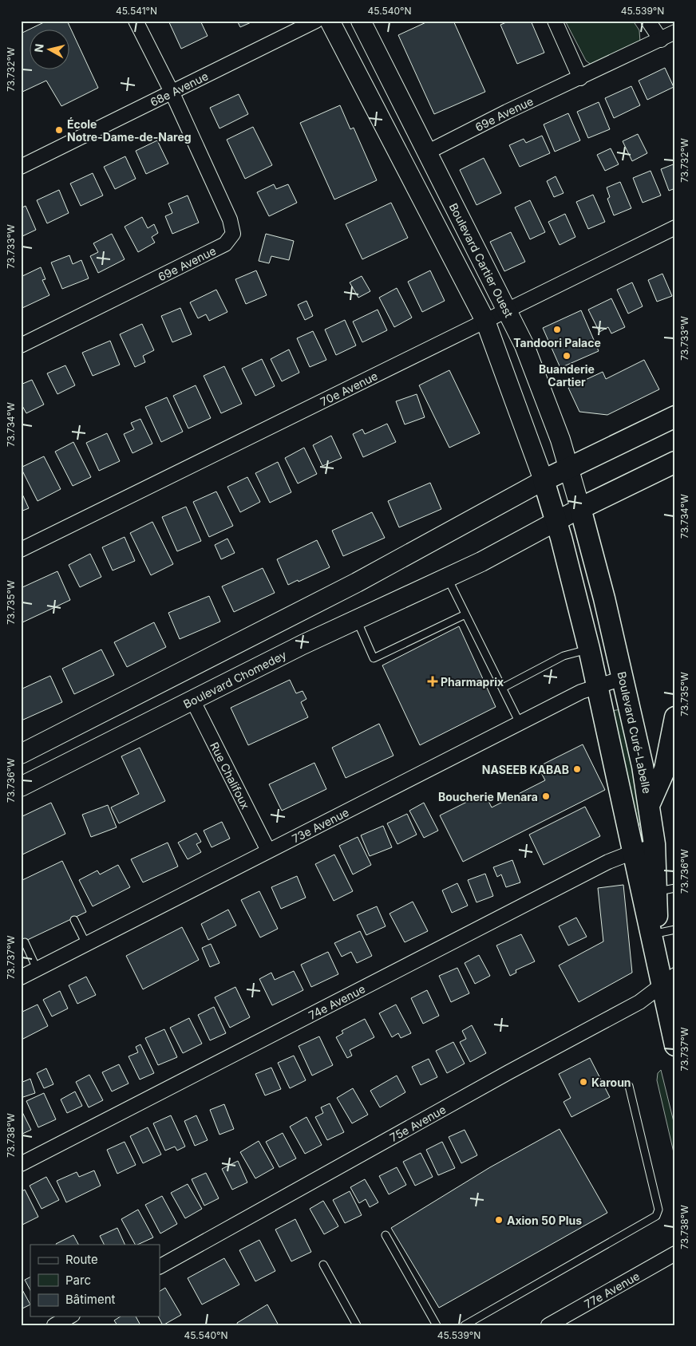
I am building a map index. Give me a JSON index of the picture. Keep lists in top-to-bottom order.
{
  "streets": {
    "main road": ["Boulevard Curé-Labelle"],
    "street": [
      "68e Avenue",
      "69e Avenue",
      "Boulevard Cartier Ouest",
      "70e Avenue",
      "Boulevard Chomedey",
      "Rue Chalifoux",
      "73e Avenue",
      "74e Avenue",
      "75e Avenue",
      "77e Avenue"
    ]
  },
  "crossings": [
    ["68e Avenue", "69e Avenue"],
    ["69e Avenue", "Boulevard Cartier Ouest"],
    ["Boulevard Cartier Ouest", "70e Avenue"],
    ["Boulevard Cartier Ouest", "Boulevard Curé-Labelle"],
    ["Boulevard Chomedey", "Boulevard Curé-Labelle"],
    ["Boulevard Chomedey", "Rue Chalifoux"],
    ["Boulevard Curé-Labelle", "73e Avenue"],
    ["Boulevard Curé-Labelle", "74e Avenue"],
    ["Boulevard Curé-Labelle", "75e Avenue"],
    ["Rue Chalifoux", "73e Avenue"]
  ],
  "places": {
    "other": [
      "École Notre-Dame-de-Nareg",
      "Tandoori Palace",
      "Buanderie Cartier",
      "NASEEB KABAB",
      "Boucherie Menara",
      "Karoun",
      "Axion 50 Plus"
    ],
    "health": ["Pharmaprix"]
  },
  "legend": ["Route", "Parc", "Bâtiment"],
  "north": "left",
  "coordinates": [
    "45.541°N",
    "45.540°N",
    "45.539°N",
    "73.732°W",
    "73.733°W",
    "73.734°W",
    "73.735°W",
    "73.736°W",
    "73.737°W",
    "73.738°W"
  ]
}
